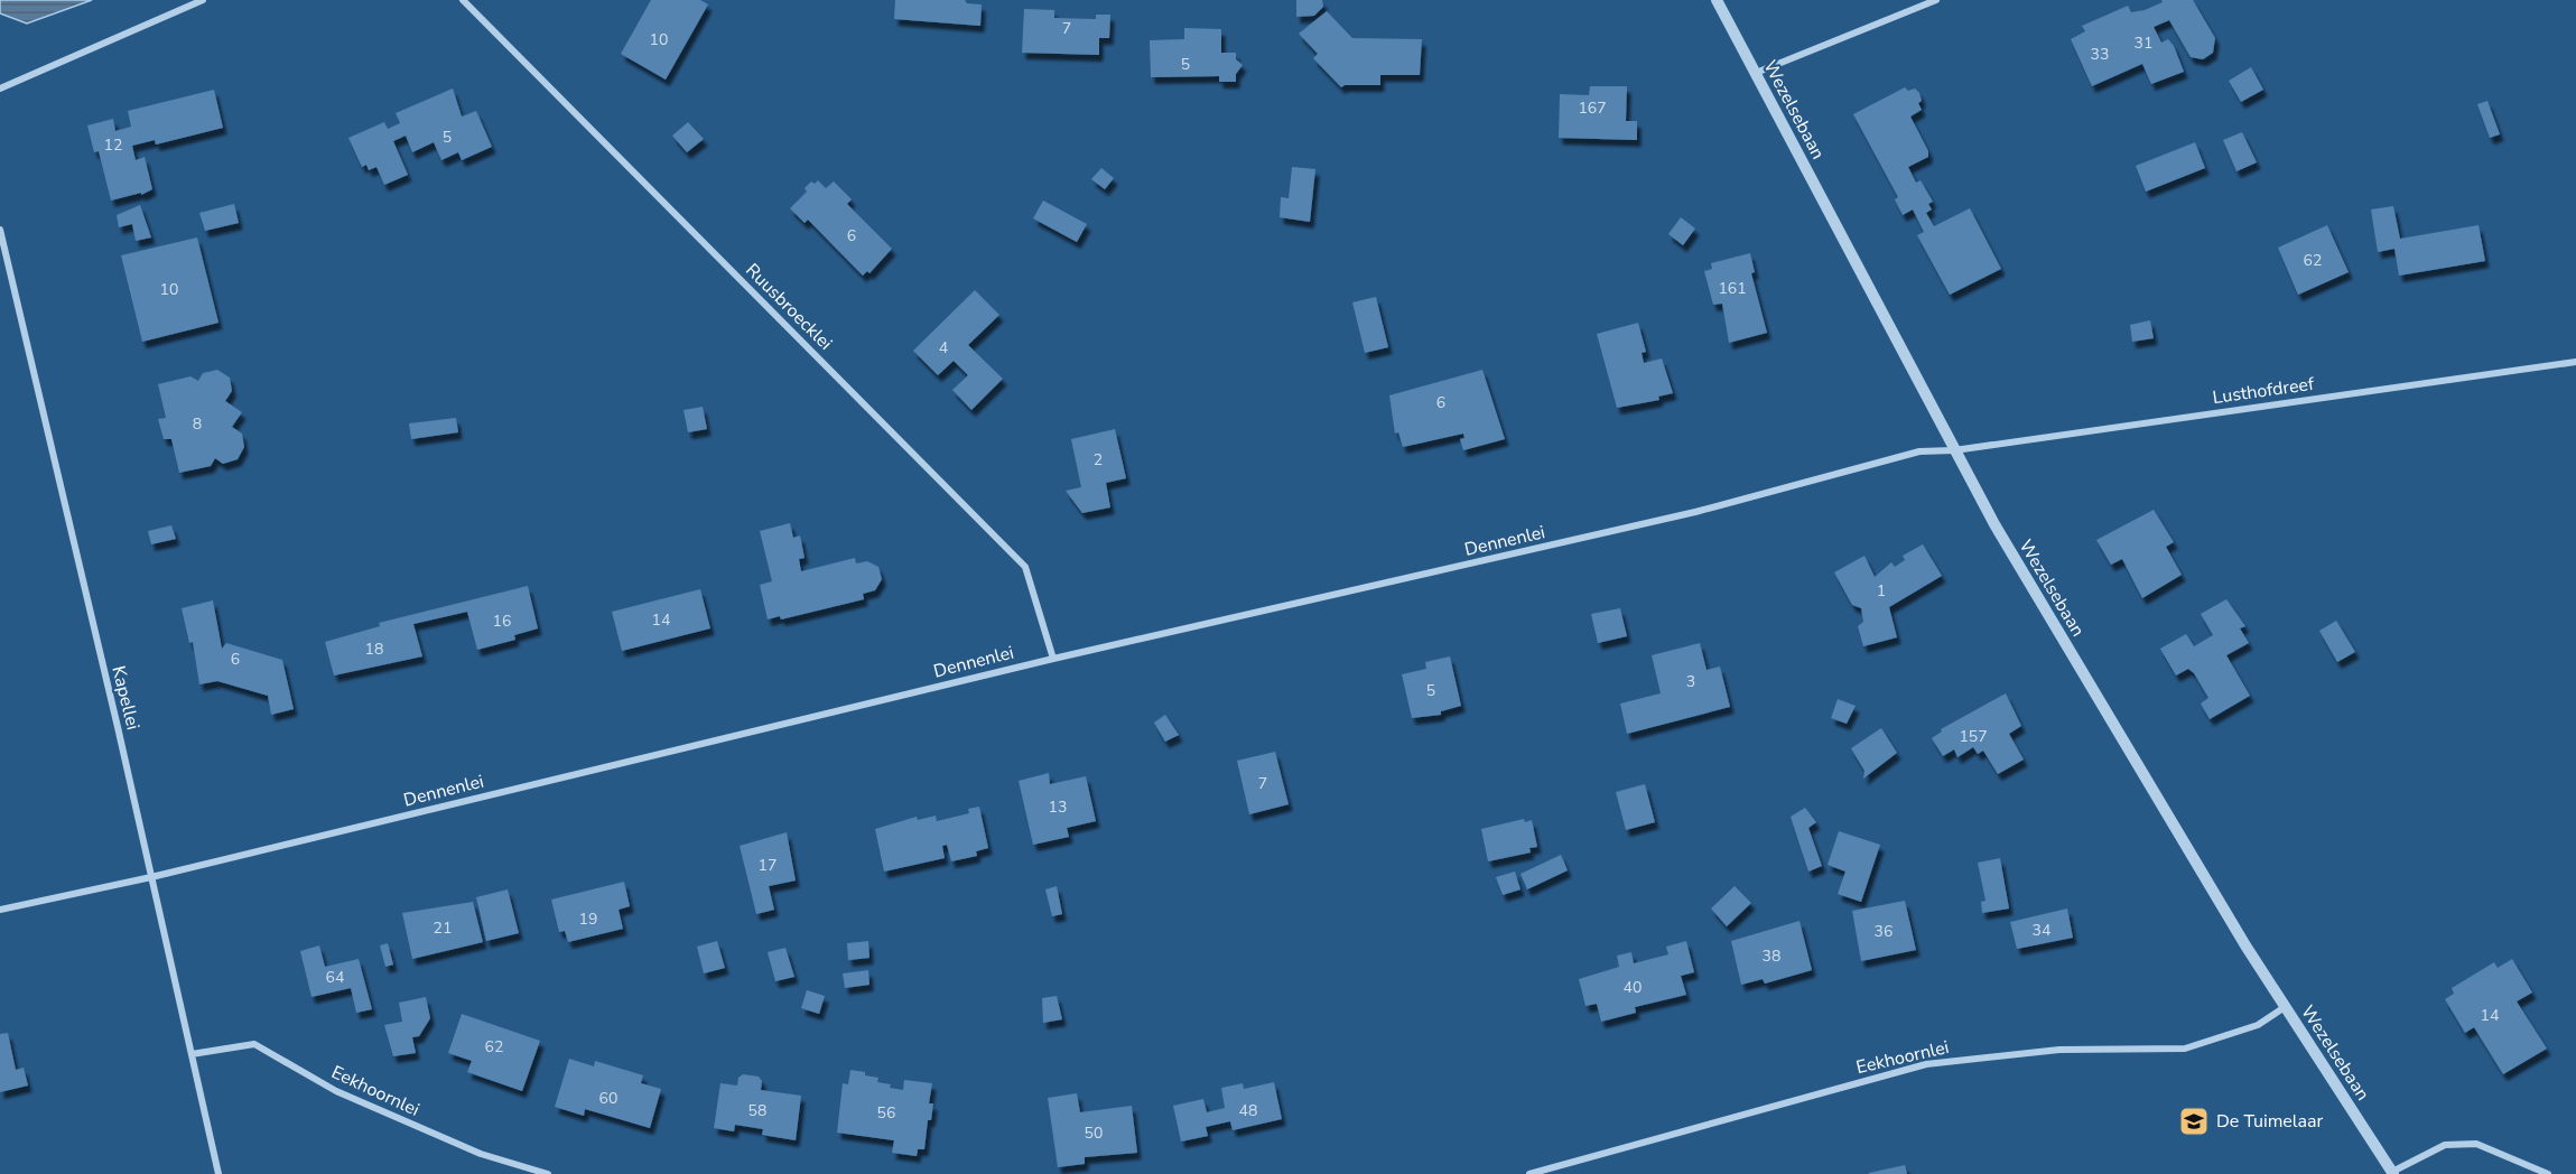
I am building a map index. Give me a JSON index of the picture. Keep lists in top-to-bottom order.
{
  "streets": {
    "street": [
      "Wezelsebaan",
      "Ruusbroecklei",
      "Lusthofdreef",
      "Dennenlei",
      "Kapellei",
      "Eekhoornlei"
    ]
  },
  "crossings": [
    ["Wezelsebaan", "Lusthofdreef"],
    ["Wezelsebaan", "Dennenlei"],
    ["Wezelsebaan", "Eekhoornlei"],
    ["Ruusbroecklei", "Dennenlei"],
    ["Lusthofdreef", "Dennenlei"],
    ["Dennenlei", "Kapellei"],
    ["Kapellei", "Eekhoornlei"]
  ],
  "places": {
    "school or university": ["De Tuimelaar"]
  },
  "house_numbers": [
    "7",
    "10",
    "31",
    "33",
    "5",
    "167",
    "5",
    "12",
    "6",
    "62",
    "161",
    "10",
    "4",
    "6",
    "8",
    "2",
    "1",
    "14",
    "16",
    "18",
    "6",
    "3",
    "5",
    "157",
    "7",
    "13",
    "17",
    "19",
    "21",
    "34",
    "36",
    "38",
    "64",
    "40",
    "14",
    "62",
    "60",
    "58",
    "48",
    "56",
    "50"
  ]
}
